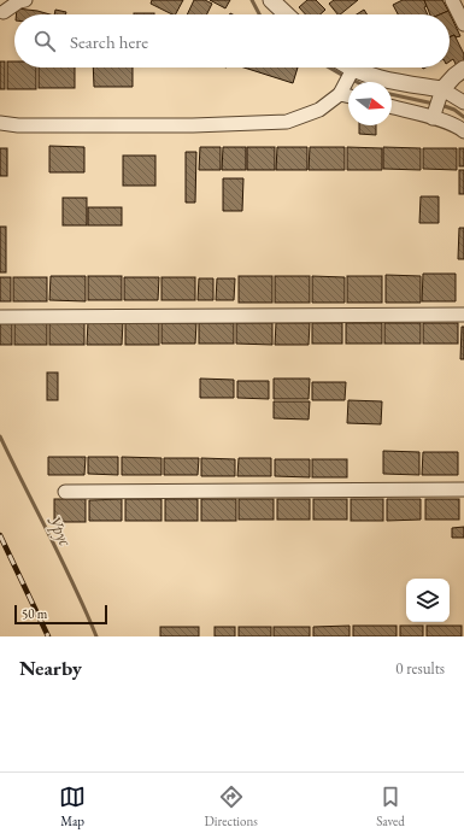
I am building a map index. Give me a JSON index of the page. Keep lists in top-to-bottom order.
{
  "water": ["Урус"],
  "scale_bar": "50 m",
  "north": "right",
  "page": {
    "search": "Search here",
    "scale": "50 m",
    "heading": ["Nearby", "0 results"],
    "nav": ["Map", "Directions", "Saved"]
  }
}
